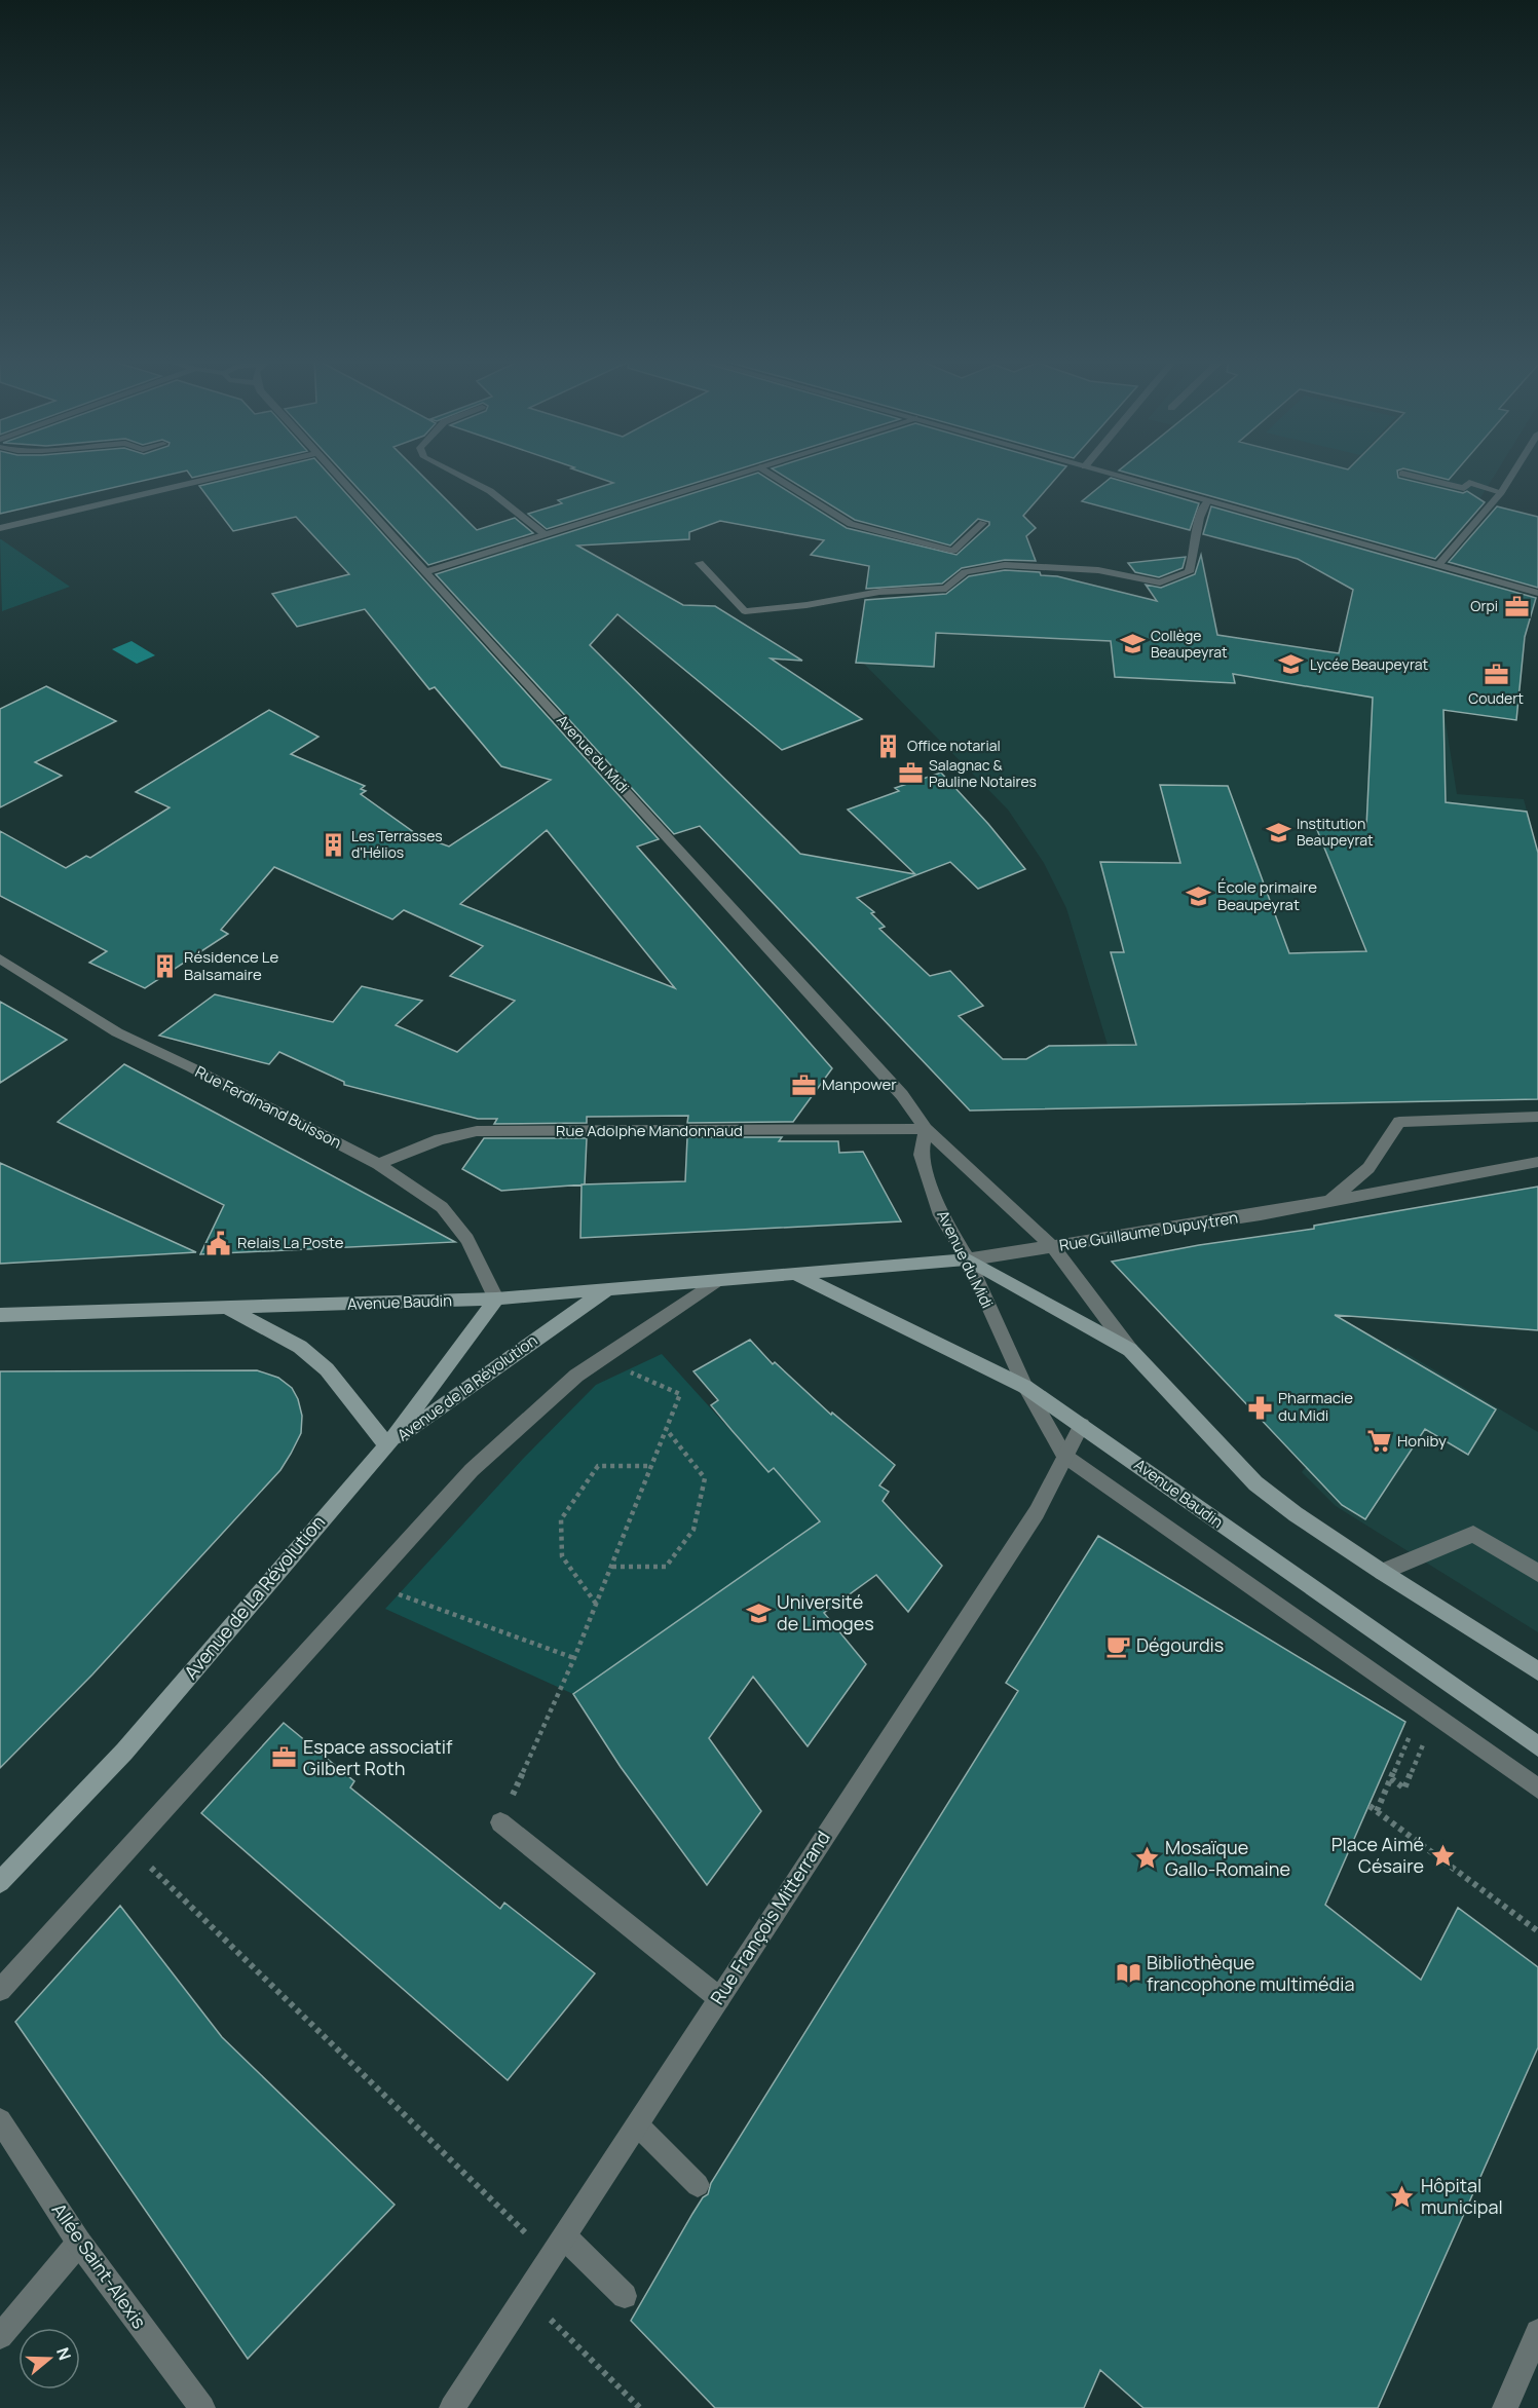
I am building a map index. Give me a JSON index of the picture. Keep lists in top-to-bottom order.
{
  "streets": {
    "main road": ["Avenue Baudin", "Avenue de la Révolution", "Avenue de La Révolution"],
    "street": [
      "Avenue du Midi",
      "Rue Ferdinand Buisson",
      "Rue Adolphe Mandonnaud",
      "Rue Guillaume Dupuytren",
      "Rue François Mitterrand",
      "Allée Saint-Alexis"
    ]
  },
  "crossings": [
    ["Avenue du Midi", "Rue Adolphe Mandonnaud"],
    ["Avenue du Midi", "Rue Guillaume Dupuytren"],
    ["Avenue du Midi", "Avenue Baudin"],
    ["Avenue du Midi", "Rue François Mitterrand"],
    ["Rue Ferdinand Buisson", "Rue Adolphe Mandonnaud"],
    ["Rue Ferdinand Buisson", "Avenue Baudin"],
    ["Rue Ferdinand Buisson", "Avenue de la Révolution"],
    ["Rue Guillaume Dupuytren", "Avenue Baudin"],
    ["Avenue Baudin", "Avenue de la Révolution"],
    ["Avenue Baudin", "Rue François Mitterrand"],
    ["Avenue de la Révolution", "Avenue de La Révolution"]
  ],
  "places": {
    "office": [
      "Orpi",
      "Coudert",
      "Salagnac & Pauline Notaires",
      "Manpower",
      "Espace associatif Gilbert Roth"
    ],
    "school or university": [
      "Collège Beaupeyrat",
      "Lycée Beaupeyrat",
      "Institution Beaupeyrat",
      "École primaire Beaupeyrat",
      "Université de Limoges"
    ],
    "building": ["Office notarial", "Les Terrasses d'Hélios", "Résidence Le Balsamaire"],
    "public building": ["Relais La Poste"],
    "pharmacy": ["Pharmacie du Midi"],
    "supermarket": ["Honiby"],
    "cafe": ["Dégourdis"],
    "place": ["Place Aimé Césaire", "Mosaïque Gallo-Romaine", "Hôpital municipal"],
    "library": ["Bibliothèque francophone multimédia"]
  },
  "north": "right"
}
